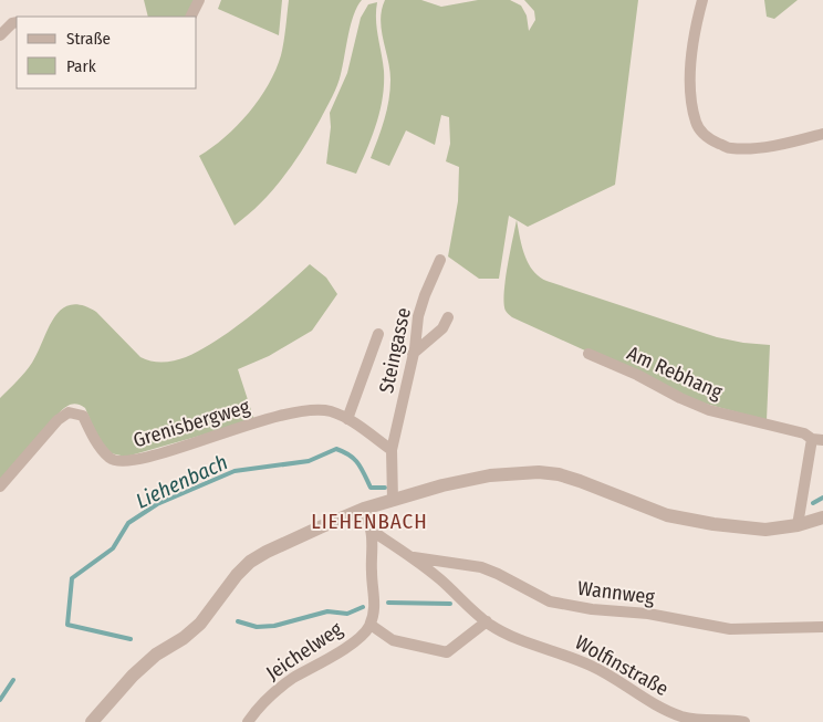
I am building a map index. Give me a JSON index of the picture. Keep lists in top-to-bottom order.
{
  "streets": {
    "street": [
      "Steingasse",
      "Am Rebhang",
      "Grenisbergweg",
      "Wannweg",
      "Jeichelweg",
      "Wolfinstraße"
    ]
  },
  "crossings": [
    ["Steingasse", "Grenisbergweg"],
    ["Wannweg", "Wolfinstraße"],
    ["Jeichelweg", "Wolfinstraße"]
  ],
  "districts": ["LIEHENBACH"],
  "water": ["Liehenbach"],
  "legend": ["Straße", "Park"]
}
